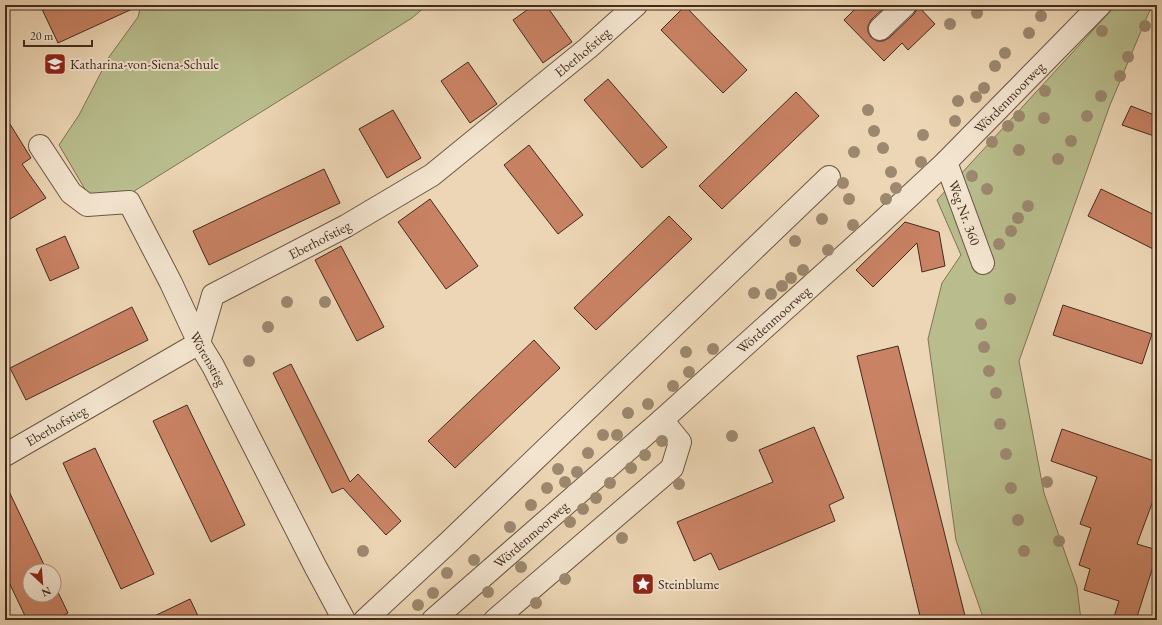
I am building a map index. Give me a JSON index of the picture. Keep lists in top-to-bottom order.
{
  "streets": {
    "street": [
      "Eberhofstieg",
      "Wördenmoorweg",
      "Weg Nr. 360",
      "Wörenstieg"
    ]
  },
  "crossings": [
    ["Eberhofstieg", "Wörenstieg"],
    ["Wördenmoorweg", "Weg Nr. 360"]
  ],
  "places": {
    "school or university": ["Katharina-von-Siena-Schule"],
    "place": ["Steinblume"]
  },
  "scale_bar": "20 m",
  "north": "bottom right"
}
